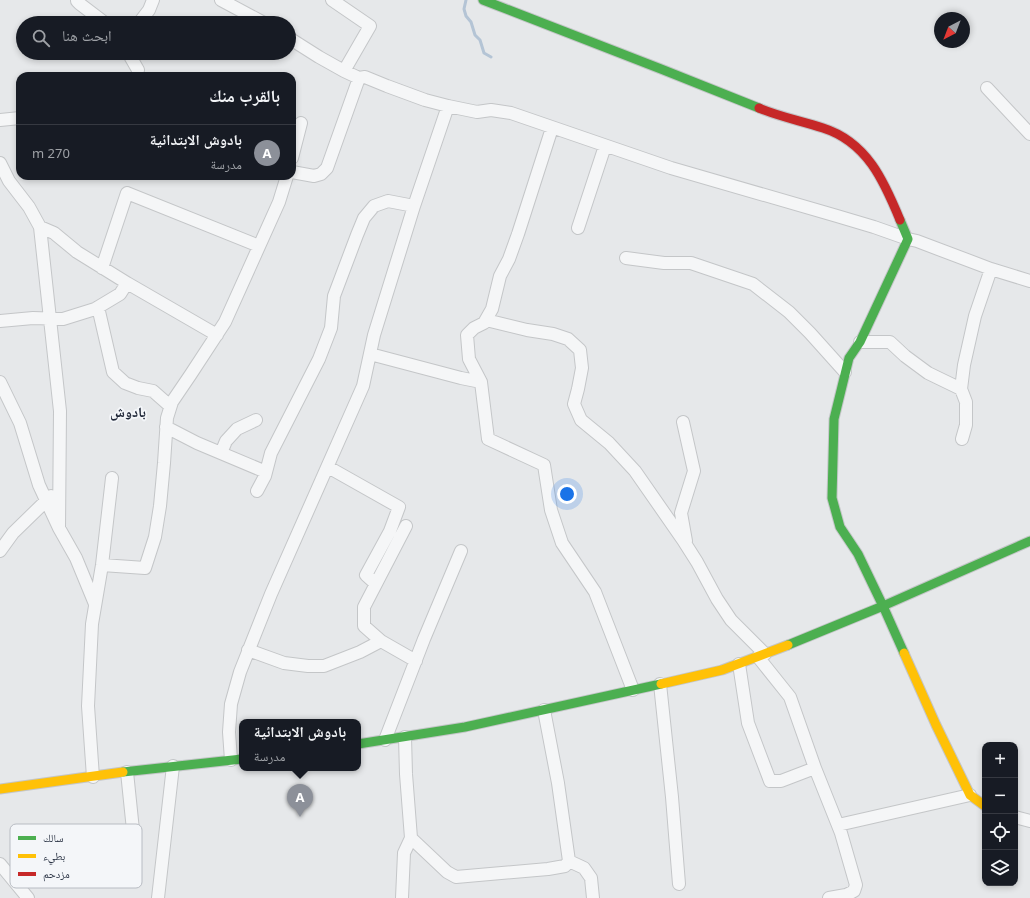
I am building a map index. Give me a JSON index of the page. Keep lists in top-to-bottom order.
{
  "districts": ["بادوش"],
  "legend": ["سالك", "بطيء", "مزدحم"],
  "north": "bottom left",
  "page": {
    "search": "ابحث هنا",
    "heading": "بالقرب منك",
    "list": [
      {
        "mark": "A",
        "name": "بادوش الابتدائية",
        "note": "مدرسة",
        "value": "270 m"
      }
    ],
    "popup": ["بادوش الابتدائية", "مدرسة"],
    "map_buttons": ["+", "−"],
    "pins": "A"
  }
}
